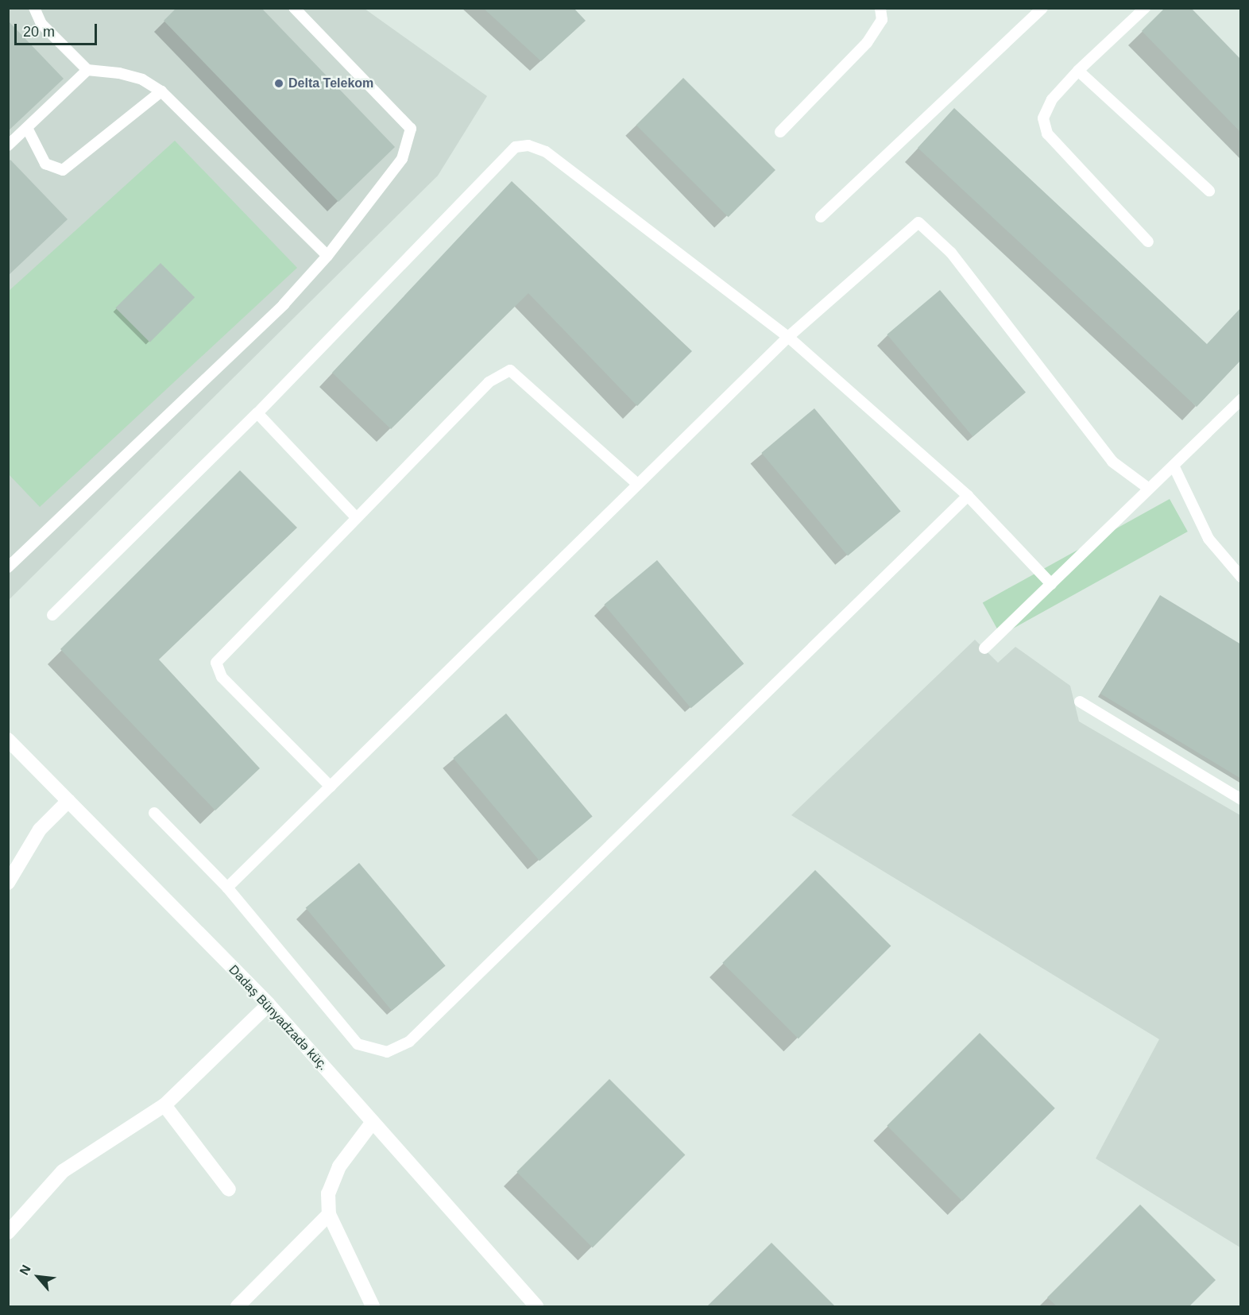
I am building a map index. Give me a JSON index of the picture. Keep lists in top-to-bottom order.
{
  "streets": {
    "street": ["Dadaş Bünyadzadə küç."]
  },
  "places": ["Delta Telekom"],
  "scale_bar": "20 m",
  "north": "top left"
}
